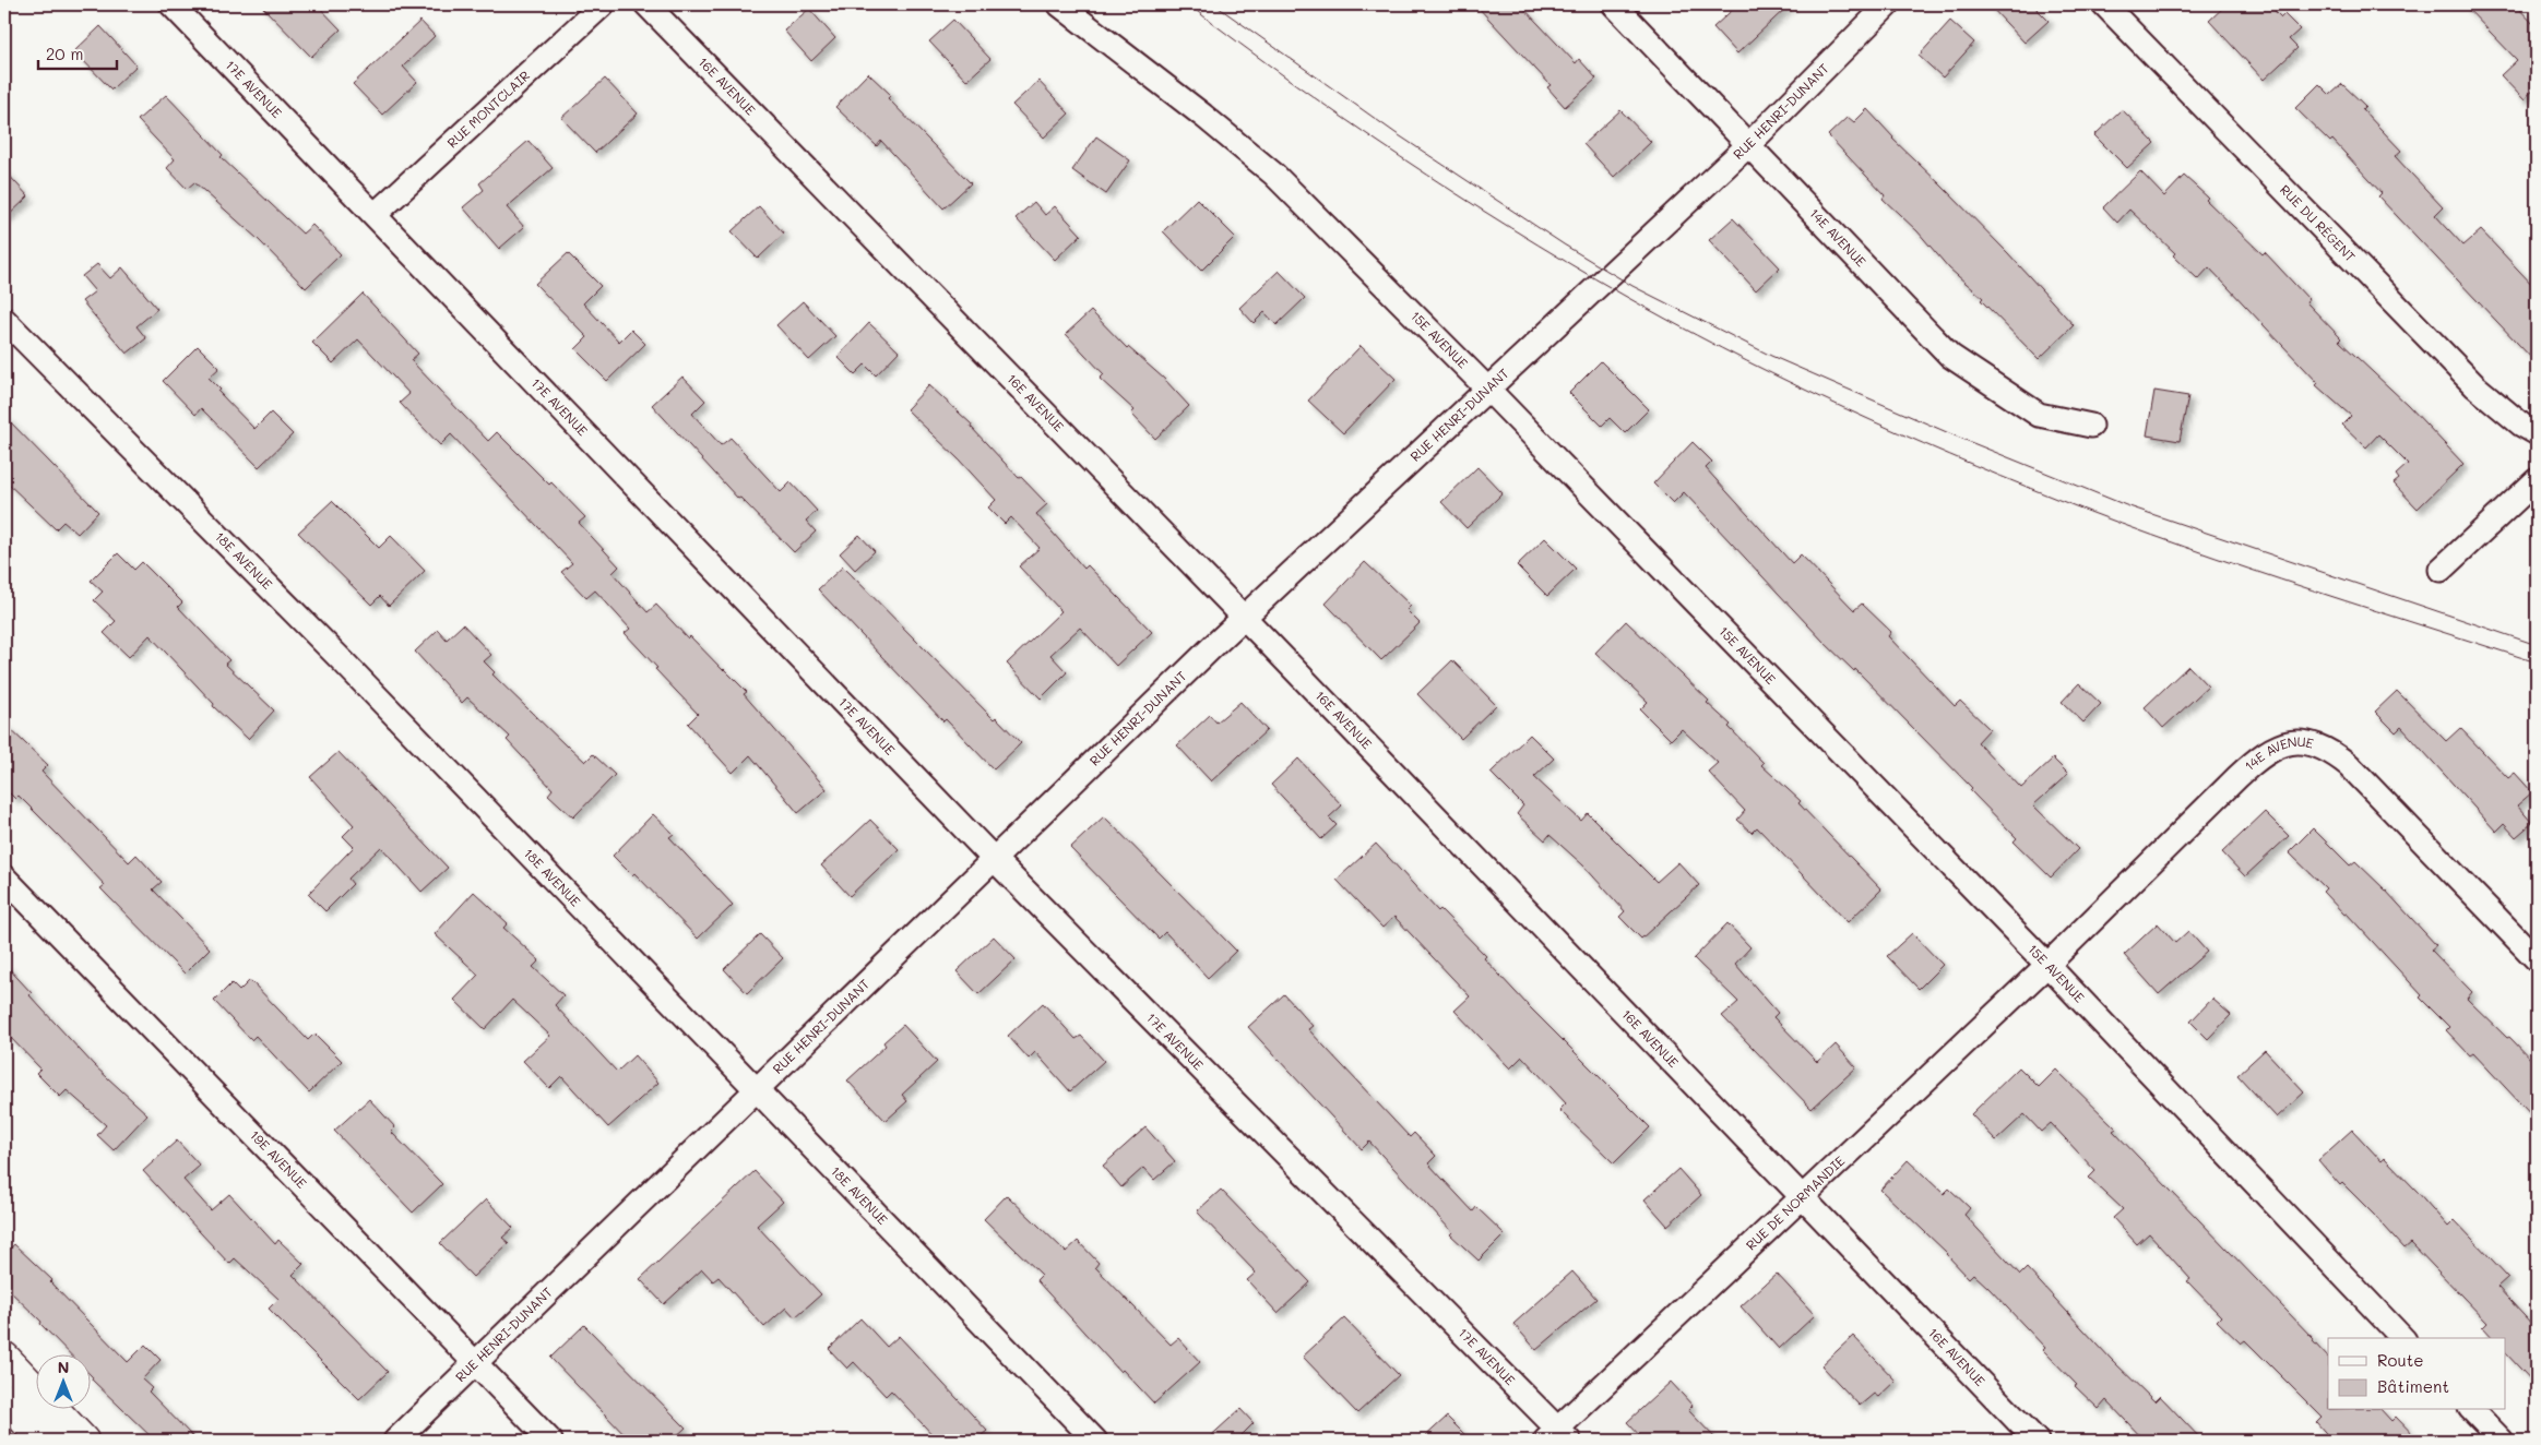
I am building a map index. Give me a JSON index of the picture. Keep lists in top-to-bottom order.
{
  "streets": {
    "street": [
      "16E AVENUE",
      "17E AVENUE",
      "RUE MONTCLAIR",
      "RUE HENRI-DUNANT",
      "RUE DU RÉGENT",
      "14E AVENUE",
      "15E AVENUE",
      "18E AVENUE",
      "19E AVENUE",
      "RUE DE NORMANDIE"
    ]
  },
  "crossings": [
    ["16E AVENUE", "RUE HENRI-DUNANT"],
    ["16E AVENUE", "RUE DE NORMANDIE"],
    ["17E AVENUE", "RUE MONTCLAIR"],
    ["17E AVENUE", "RUE HENRI-DUNANT"],
    ["17E AVENUE", "RUE DE NORMANDIE"],
    ["RUE HENRI-DUNANT", "14E AVENUE"],
    ["RUE HENRI-DUNANT", "15E AVENUE"],
    ["RUE HENRI-DUNANT", "18E AVENUE"],
    ["RUE HENRI-DUNANT", "19E AVENUE"],
    ["14E AVENUE", "15E AVENUE"],
    ["14E AVENUE", "RUE DE NORMANDIE"],
    ["15E AVENUE", "RUE DE NORMANDIE"]
  ],
  "legend": ["Route", "Bâtiment"],
  "scale_bar": "20 m",
  "north": "top"
}
